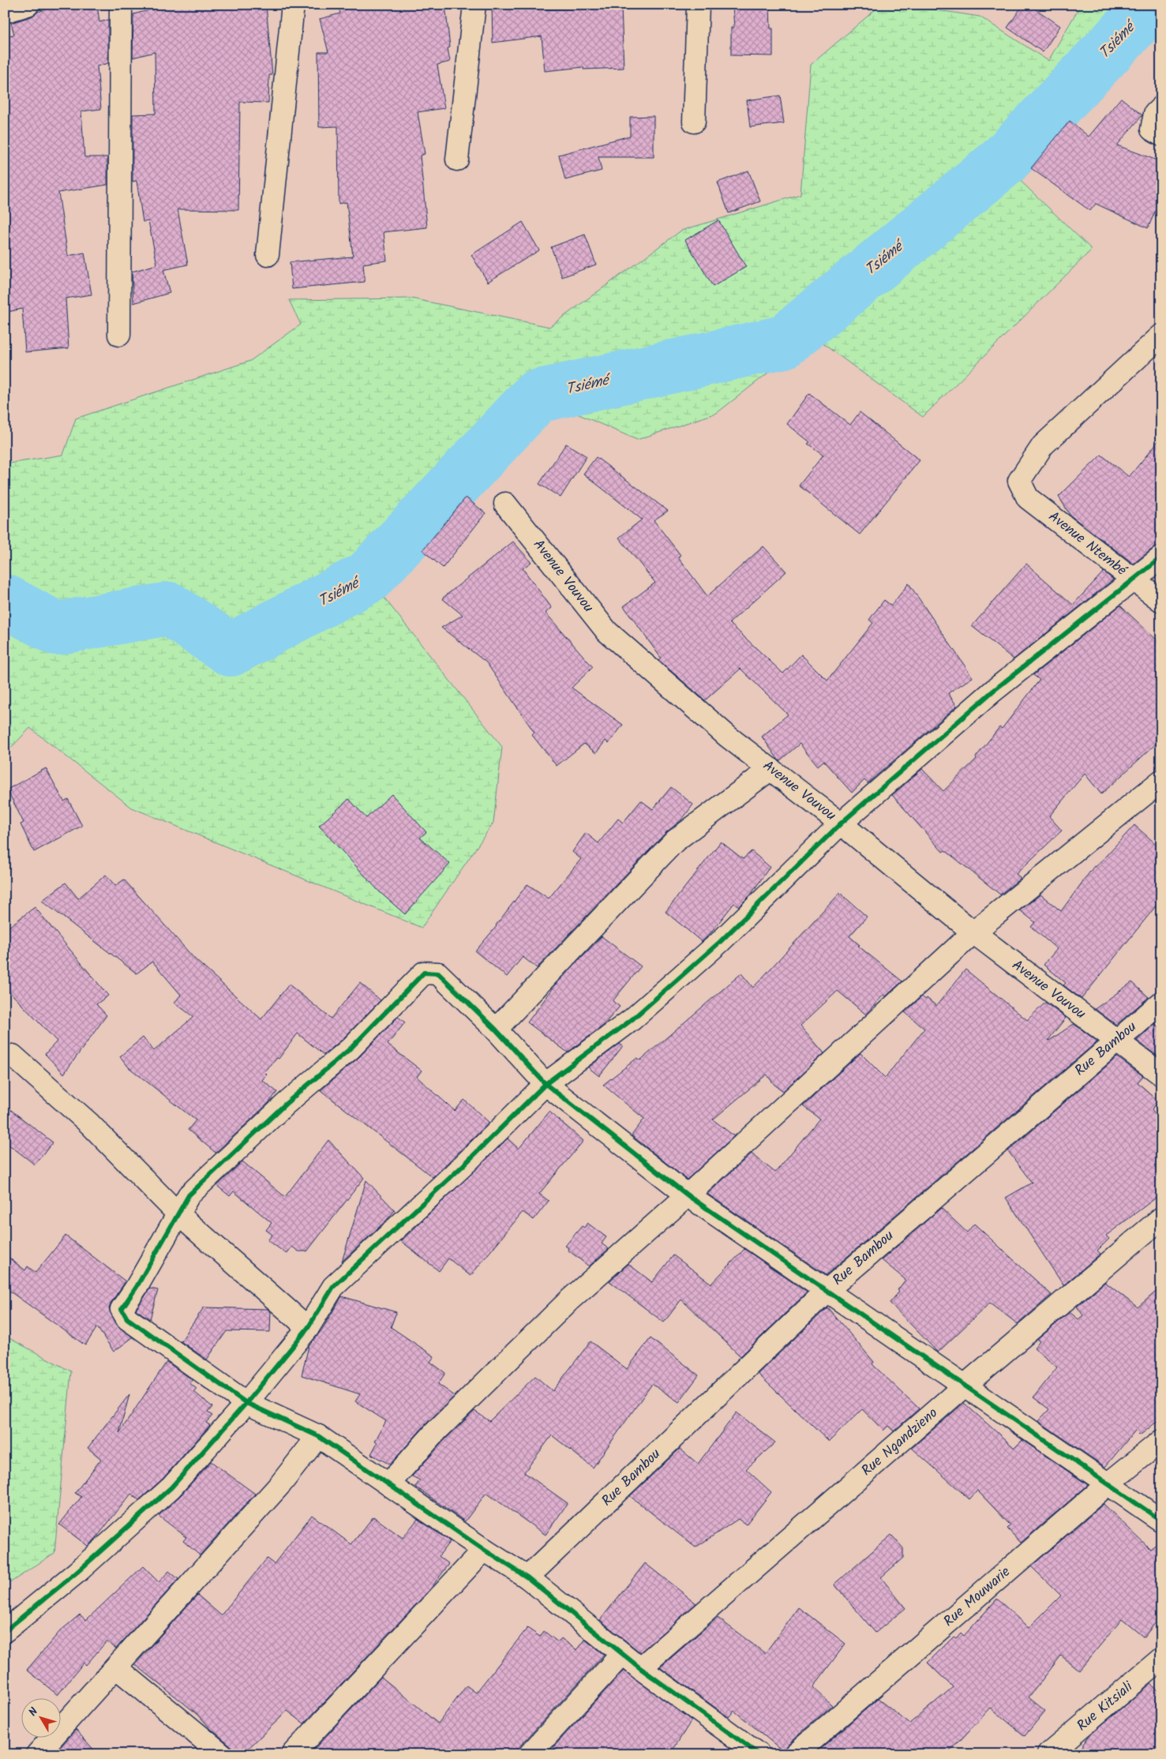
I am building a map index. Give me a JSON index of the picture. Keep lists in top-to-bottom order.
{
  "streets": {
    "street": [
      "Avenue Ntembé",
      "Avenue Vouvou",
      "Rue Bambou",
      "Rue Ngandzieno",
      "Rue Mouwarie",
      "Rue Kitsiali"
    ]
  },
  "crossings": [
    ["Avenue Vouvou", "Rue Bambou"]
  ],
  "water": ["Tsiémé"],
  "north": "top left"
}
